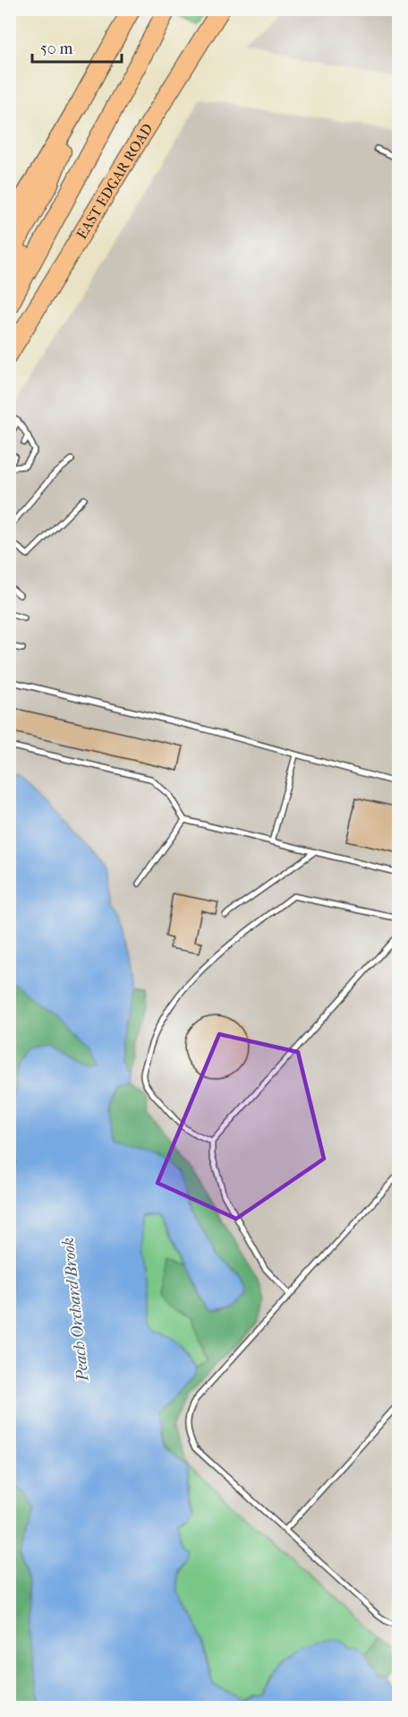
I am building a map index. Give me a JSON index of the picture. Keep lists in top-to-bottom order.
{
  "streets": {
    "highway": ["EAST EDGAR ROAD"]
  },
  "water": ["Peach Orchard Brook"],
  "scale_bar": "50 m"
}
